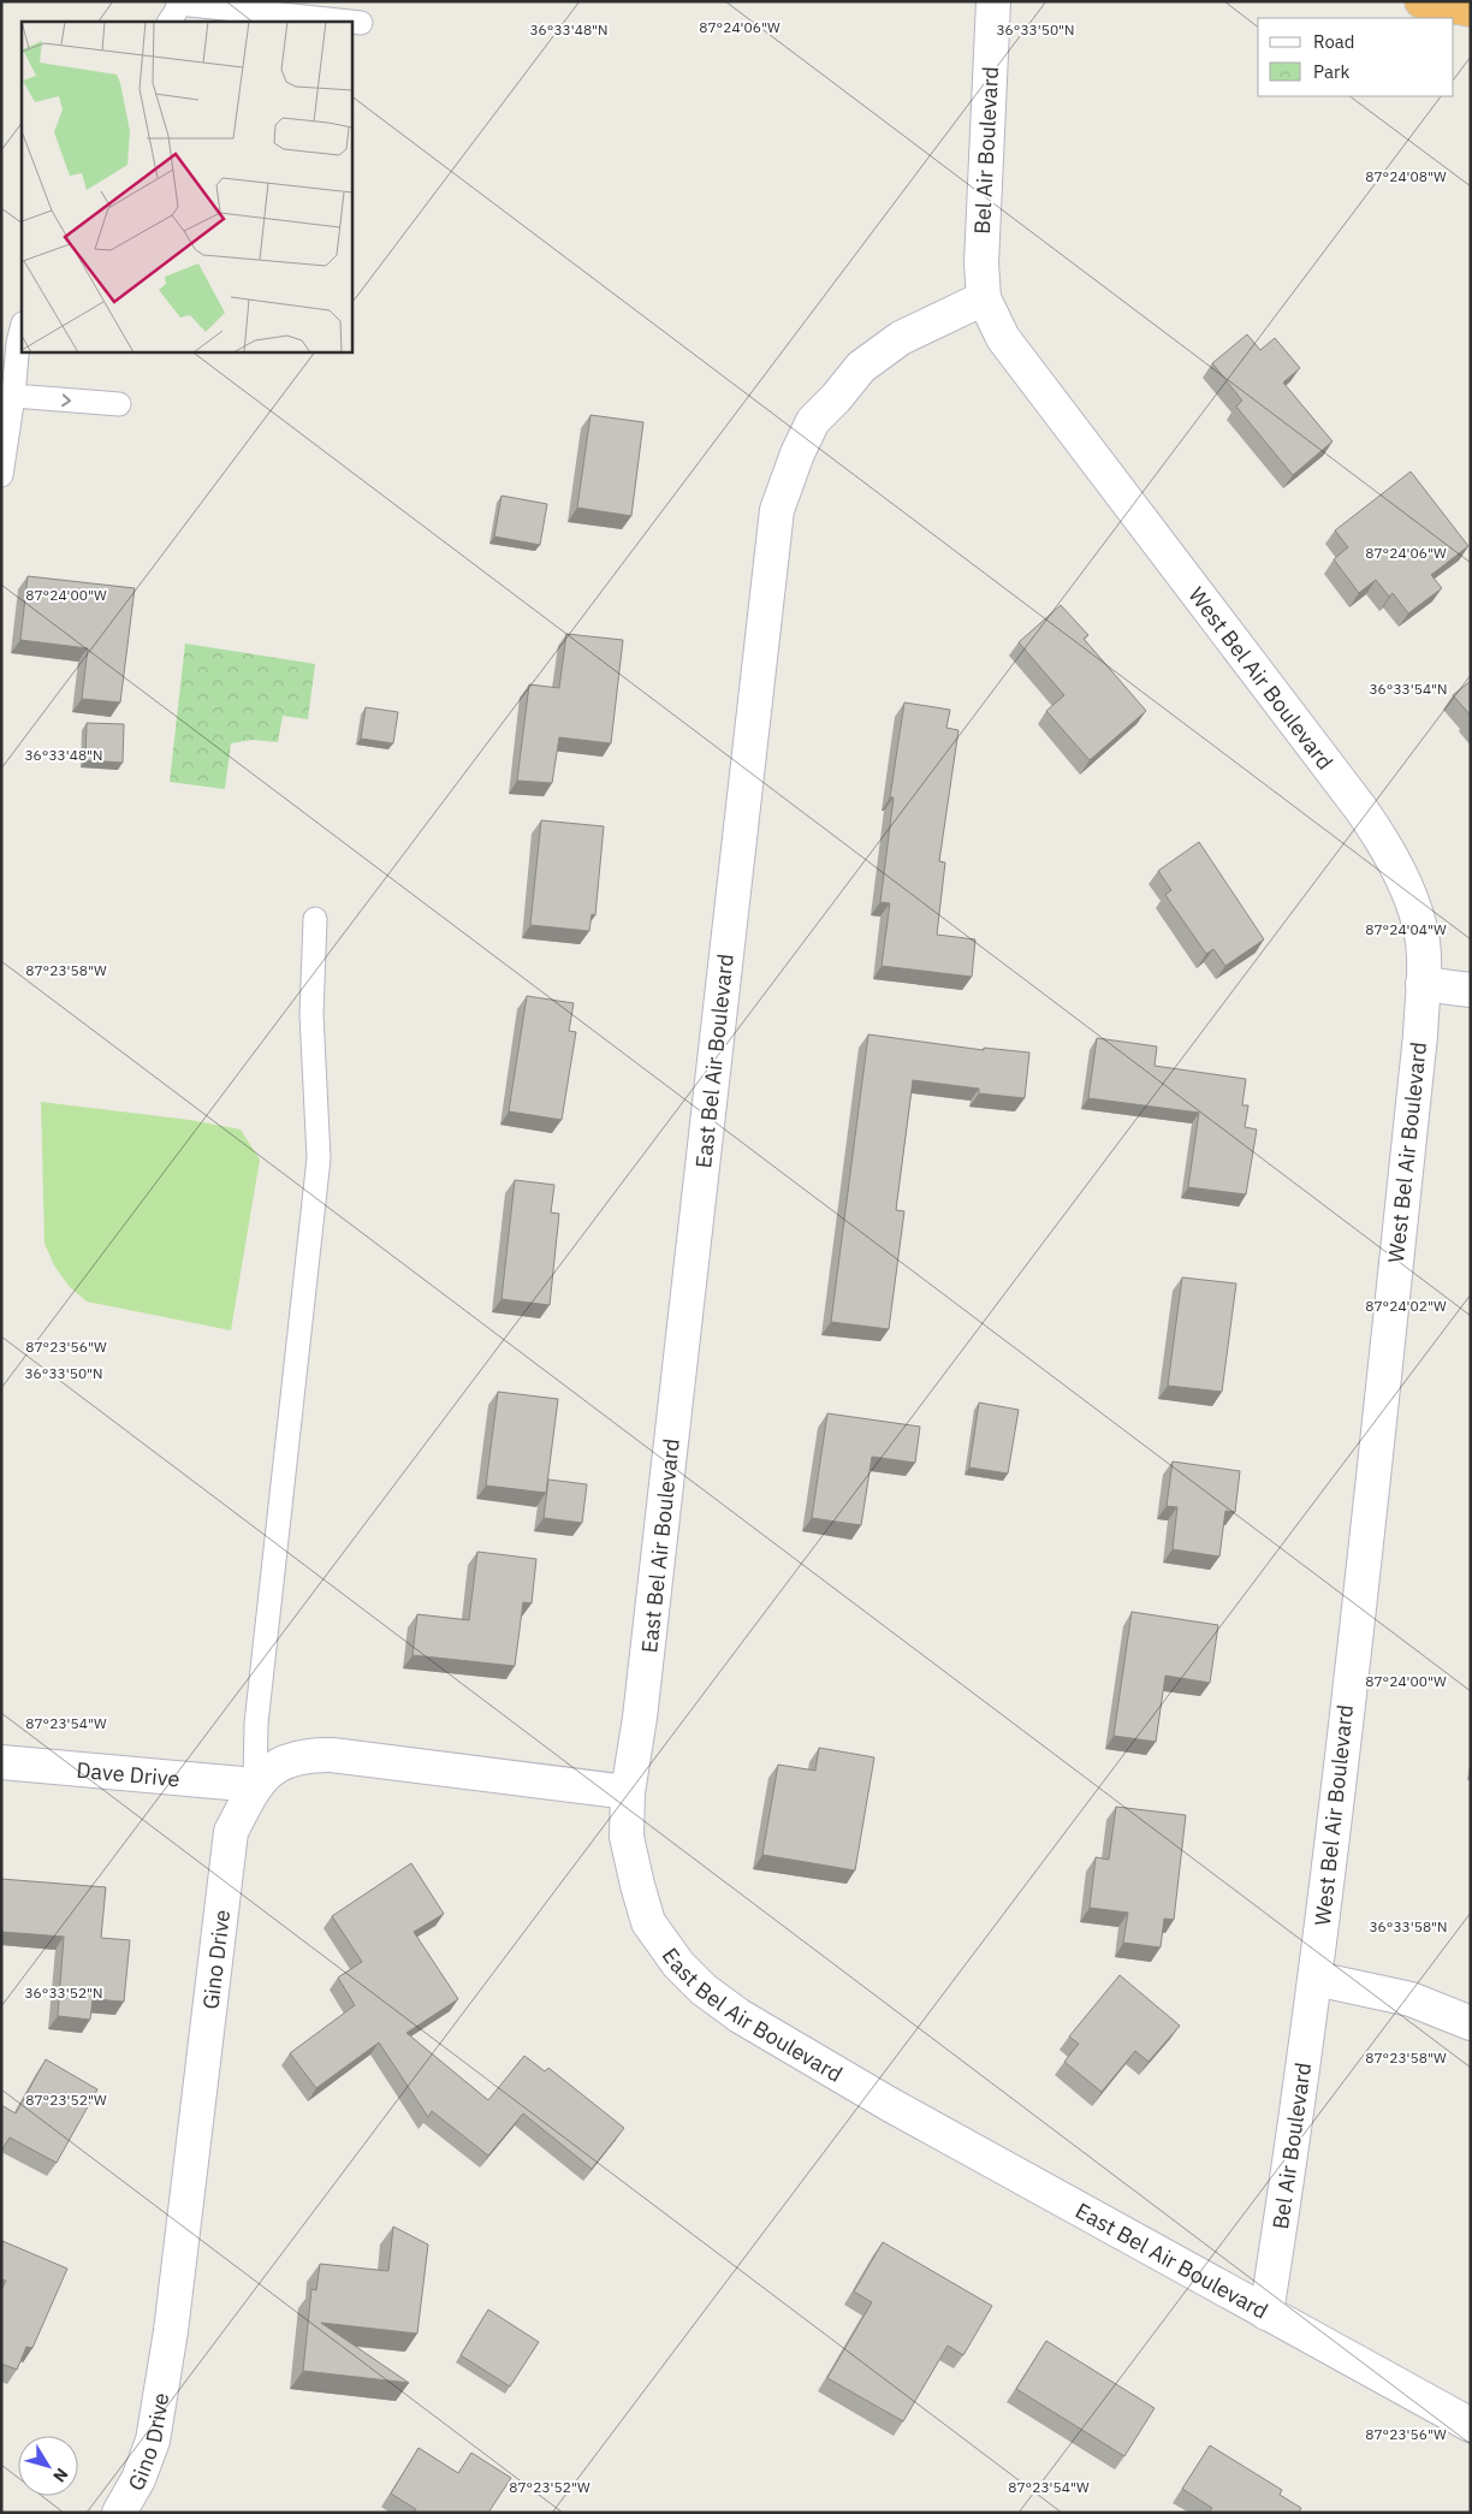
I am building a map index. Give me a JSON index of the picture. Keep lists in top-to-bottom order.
{
  "streets": {
    "street": [
      "Bel Air Boulevard",
      "West Bel Air Boulevard",
      "East Bel Air Boulevard",
      "Dave Drive",
      "Gino Drive"
    ]
  },
  "crossings": [
    ["Bel Air Boulevard", "West Bel Air Boulevard"],
    ["Bel Air Boulevard", "East Bel Air Boulevard"],
    ["West Bel Air Boulevard", "East Bel Air Boulevard"],
    ["East Bel Air Boulevard", "Gino Drive"],
    ["Dave Drive", "Gino Drive"]
  ],
  "legend": ["Road", "Park"],
  "north": "bottom right",
  "coordinates": [
    "87°24'06\"W",
    "36°33'48\"N",
    "36°33'50\"N",
    "87°24'08\"W",
    "87°24'00\"W",
    "36°33'54\"N",
    "87°24'04\"W",
    "87°23'58\"W",
    "87°24'02\"W",
    "87°23'56\"W",
    "87°23'54\"W",
    "36°33'58\"N",
    "36°33'52\"N",
    "87°23'52\"W"
  ]
}
